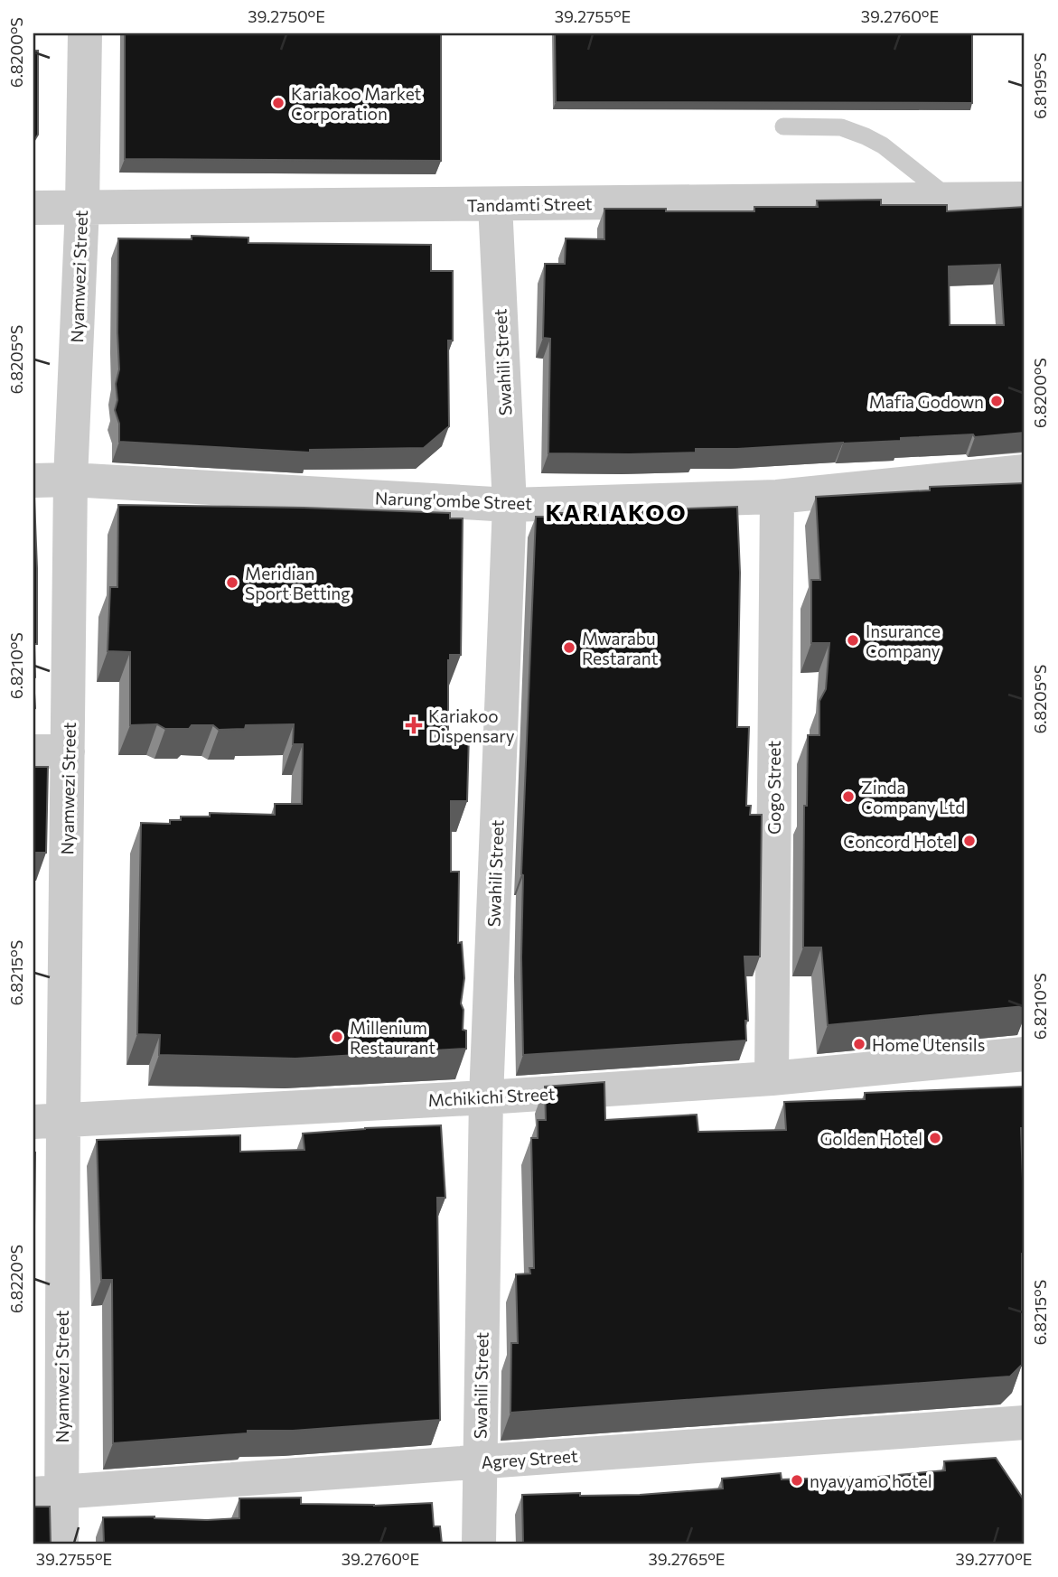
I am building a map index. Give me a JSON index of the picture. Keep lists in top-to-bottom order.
{
  "streets": {
    "street": [
      "Tandamti Street",
      "Nyamwezi Street",
      "Swahili Street",
      "Narung'ombe Street",
      "Gogo Street",
      "Mchikichi Street",
      "Agrey Street"
    ]
  },
  "crossings": [
    ["Tandamti Street", "Nyamwezi Street"],
    ["Tandamti Street", "Swahili Street"],
    ["Nyamwezi Street", "Narung'ombe Street"],
    ["Nyamwezi Street", "Mchikichi Street"],
    ["Nyamwezi Street", "Agrey Street"],
    ["Swahili Street", "Narung'ombe Street"],
    ["Swahili Street", "Mchikichi Street"],
    ["Swahili Street", "Agrey Street"],
    ["Narung'ombe Street", "Gogo Street"],
    ["Gogo Street", "Mchikichi Street"]
  ],
  "districts": ["KARIAKOO"],
  "places": {
    "other": [
      "Kariakoo Market Corporation",
      "Mafia Godown",
      "Meridian Sport Betting",
      "Insurance Company",
      "Mwarabu Restarant",
      "Zinda Company Ltd",
      "Concord Hotel",
      "Millenium Restaurant",
      "Home Utensils",
      "Golden Hotel",
      "nyavyamo hotel"
    ],
    "health": ["Kariakoo Dispensary"]
  },
  "coordinates": [
    "39.2750°E",
    "39.2755°E",
    "39.2760°E",
    "6.8200°S",
    "6.8195°S",
    "6.8205°S",
    "6.8210°S",
    "6.8215°S",
    "6.8220°S",
    "39.2765°E",
    "39.2770°E"
  ]
}
